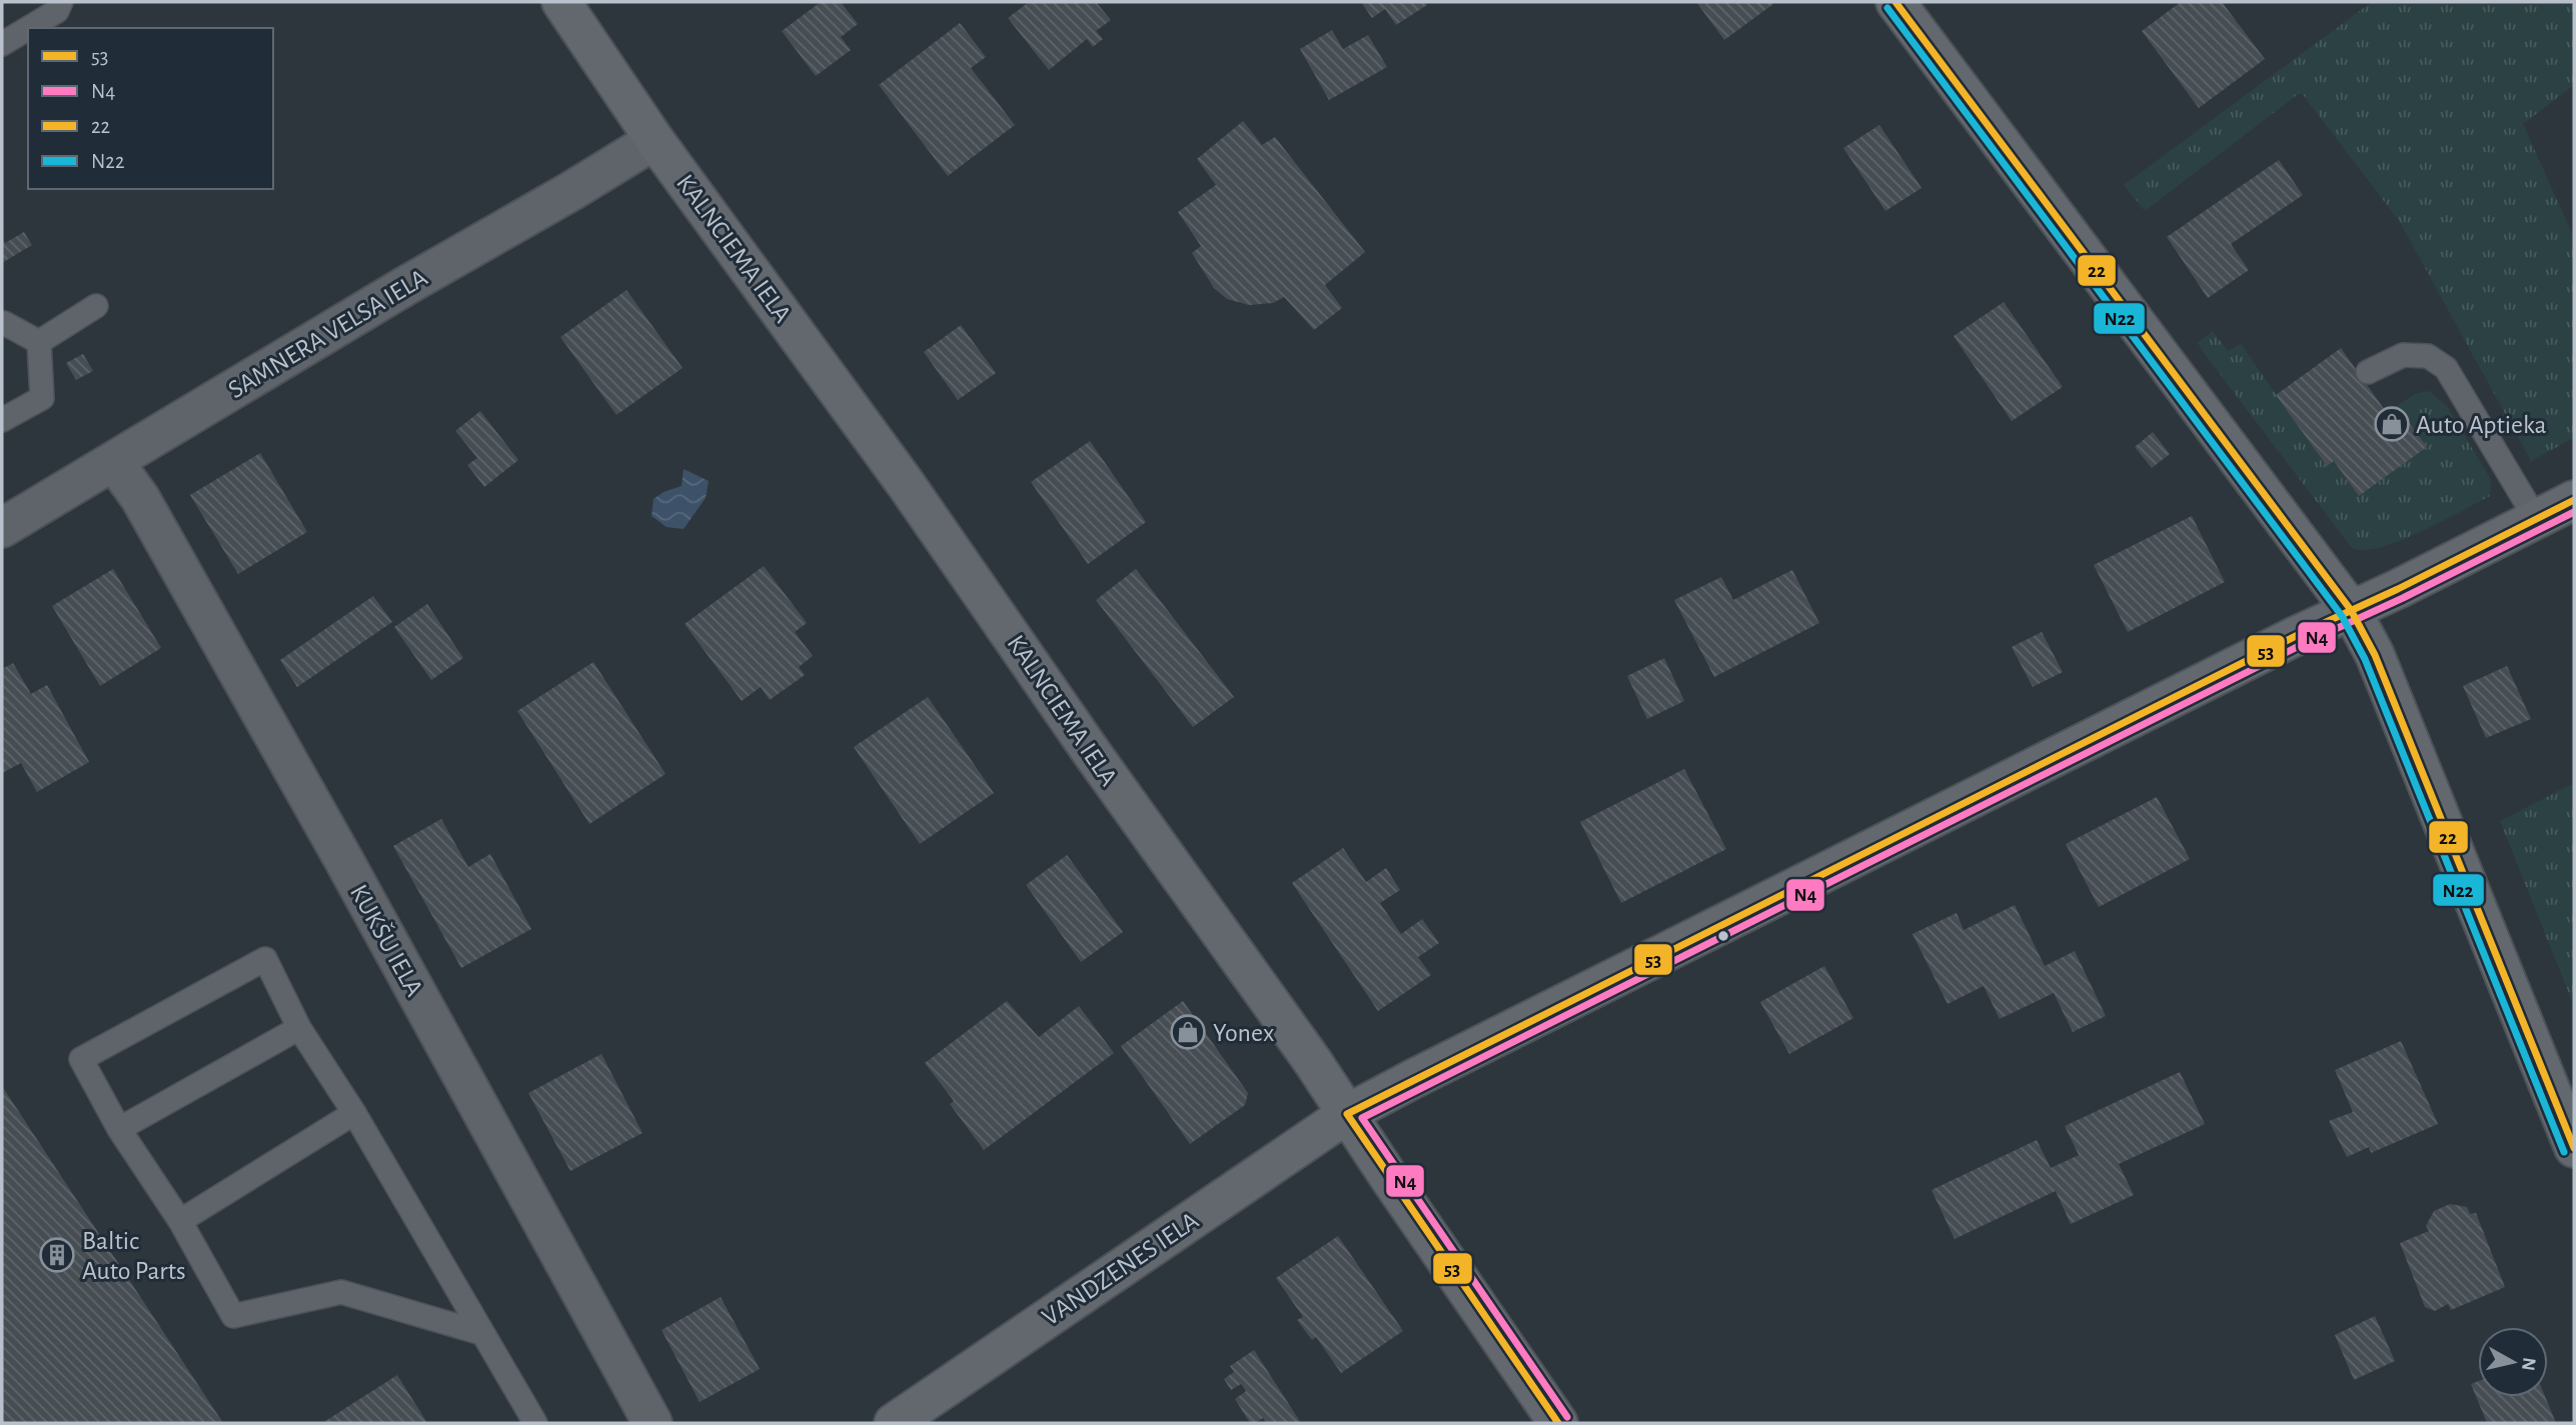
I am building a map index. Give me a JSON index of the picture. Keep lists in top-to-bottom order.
{
  "streets": {
    "street": [
      "KALNCIEMA IELA",
      "SAMNERA VELSA IELA",
      "KUKŠU IELA",
      "VANDZENES IELA"
    ]
  },
  "crossings": [
    ["KALNCIEMA IELA", "SAMNERA VELSA IELA"],
    ["KALNCIEMA IELA", "VANDZENES IELA"],
    ["SAMNERA VELSA IELA", "KUKŠU IELA"]
  ],
  "places": {
    "shop": ["Auto Aptieka", "Yonex"],
    "building": ["Baltic Auto Parts"]
  },
  "lines": [
    "transit line 22",
    "transit line N22",
    "transit line 53",
    "transit line N4"
  ],
  "legend": [
    "53",
    "N4",
    "22",
    "N22"
  ],
  "north": "right"
}
